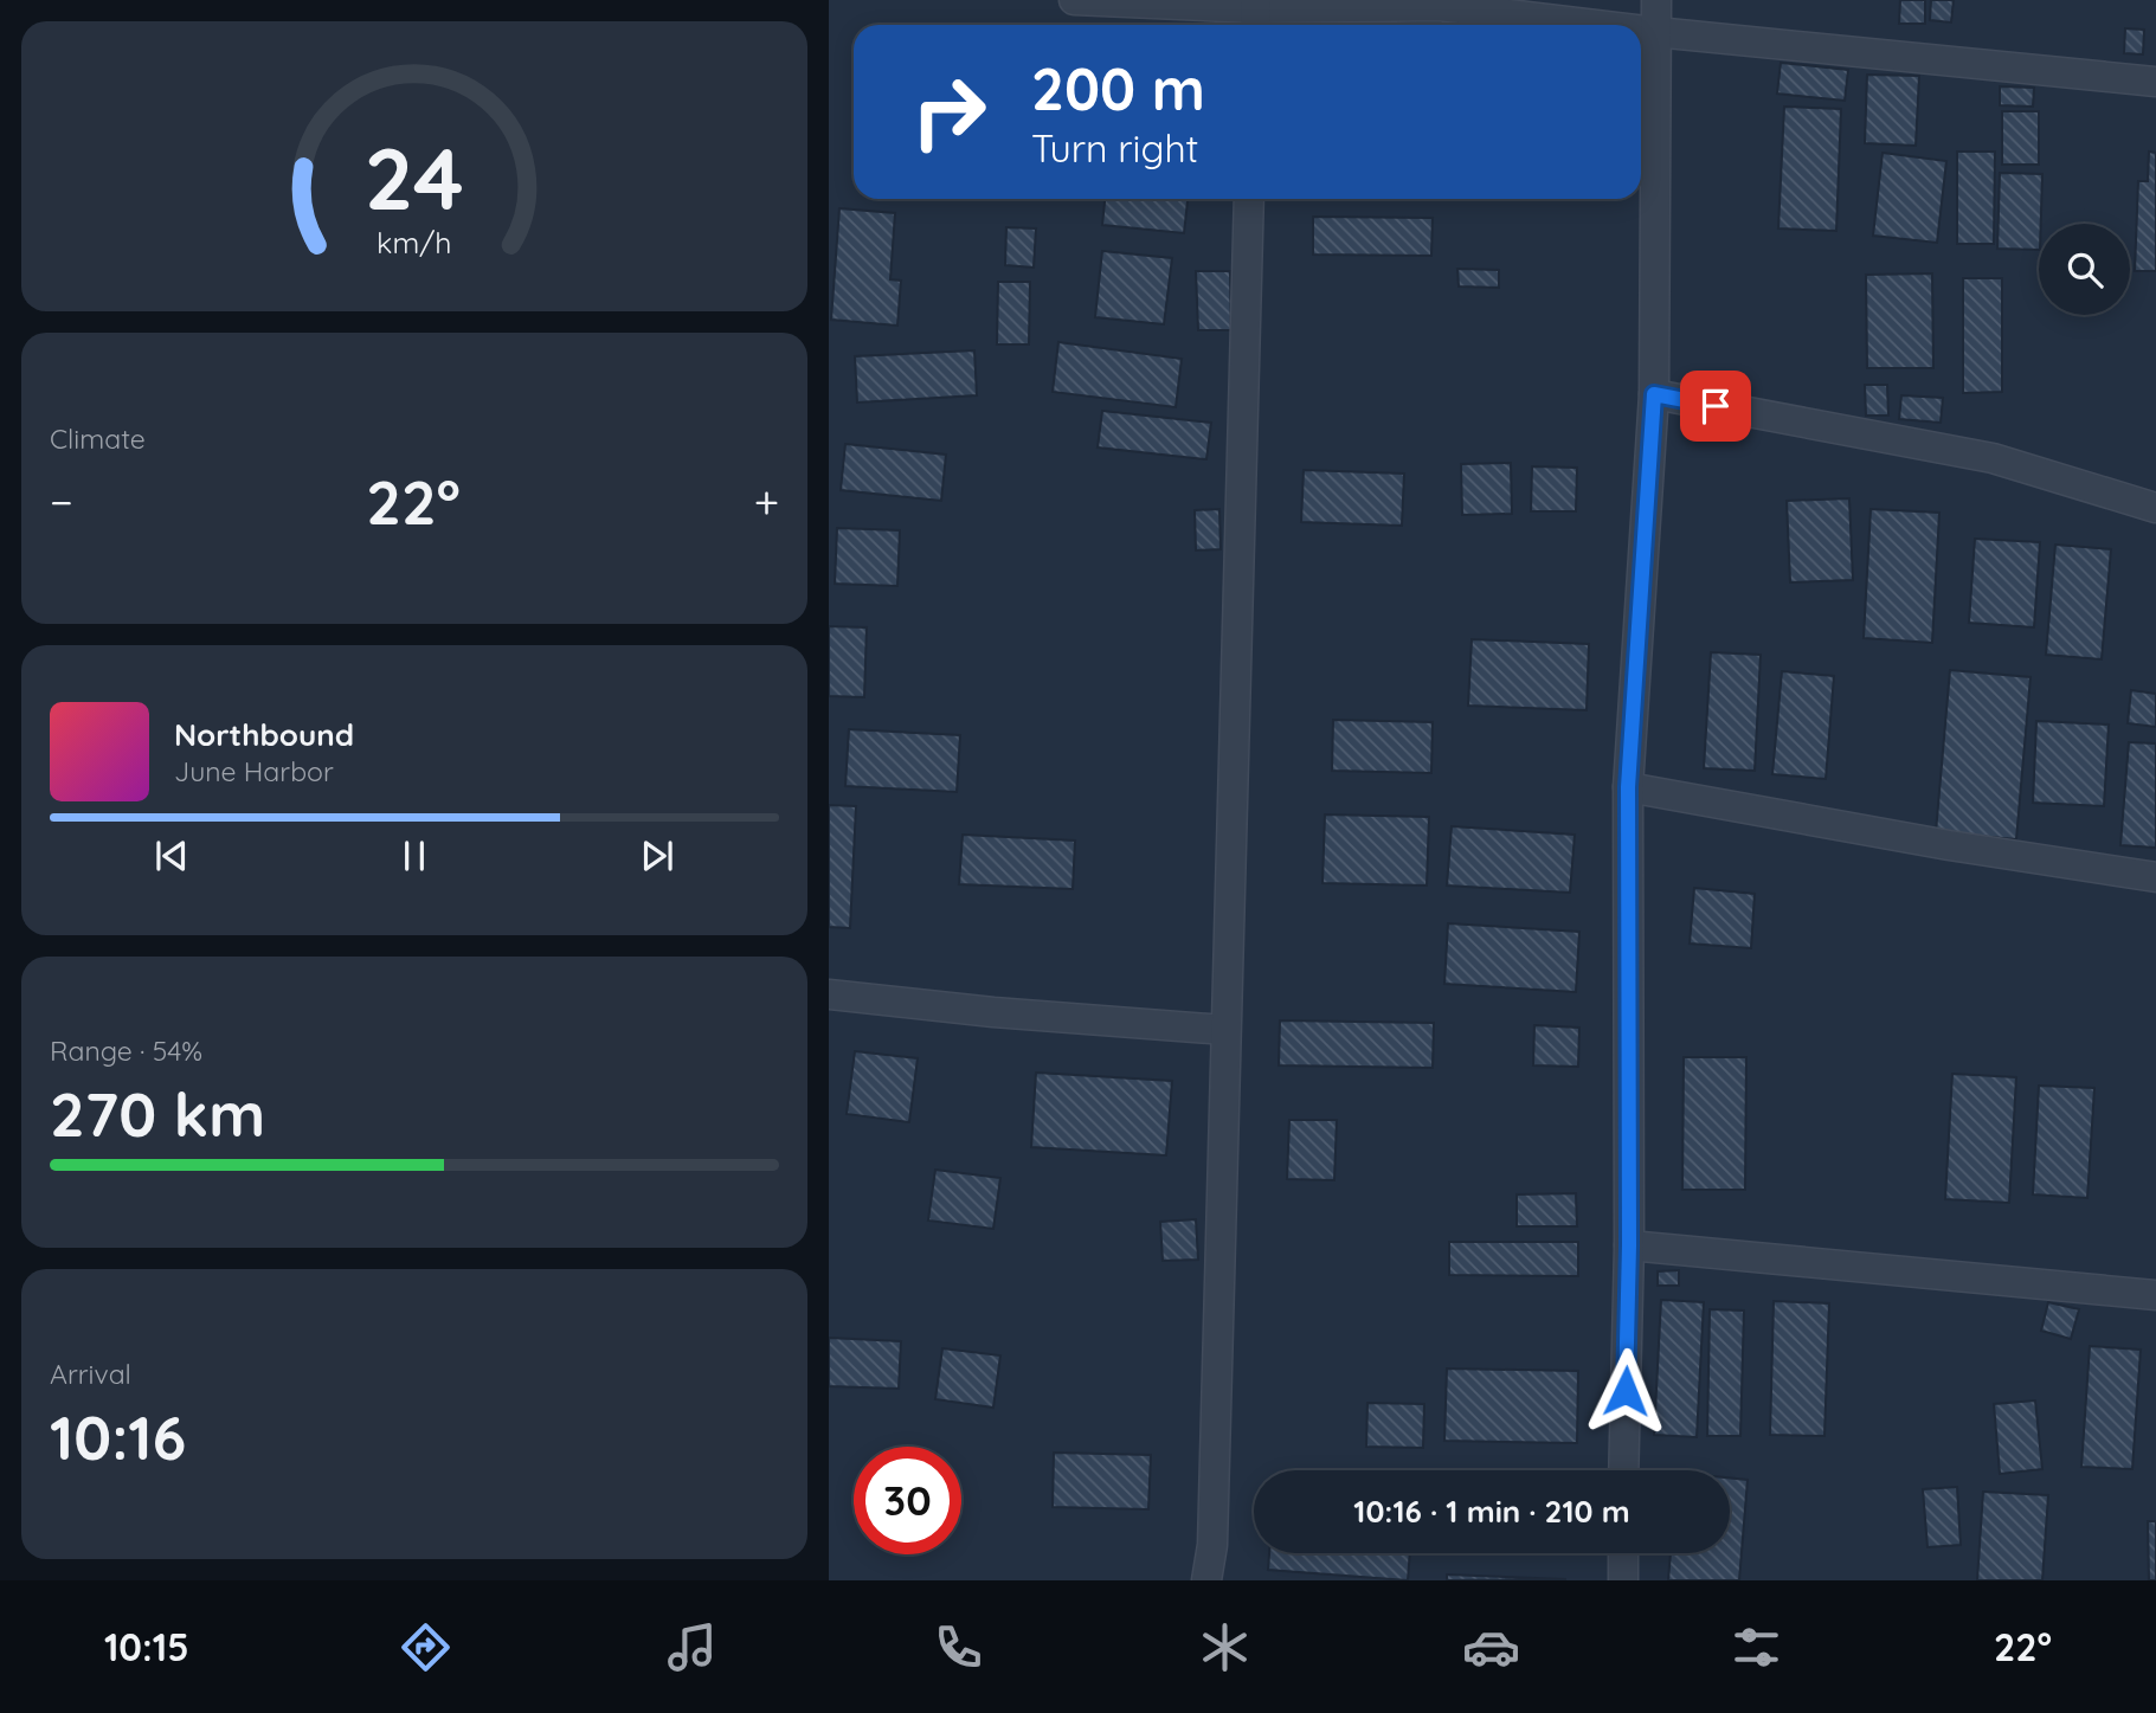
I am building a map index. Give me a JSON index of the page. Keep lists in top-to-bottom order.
{
  "page": {
    "turn": ["200 m", "Turn right"],
    "tile": [
      "Climate",
      ["Range · 54%", "270 km"],
      ["Arrival", "10:16"]
    ],
    "heat": ["−", "22°", "+"],
    "song": ["Northbound", "June Harbor"],
    "limit": "30",
    "trip": "10:16 · 1 min · 210 m",
    "tabs": ["10:15", "22°"],
    "gauge": ["24", "km/h"]
  }
}
